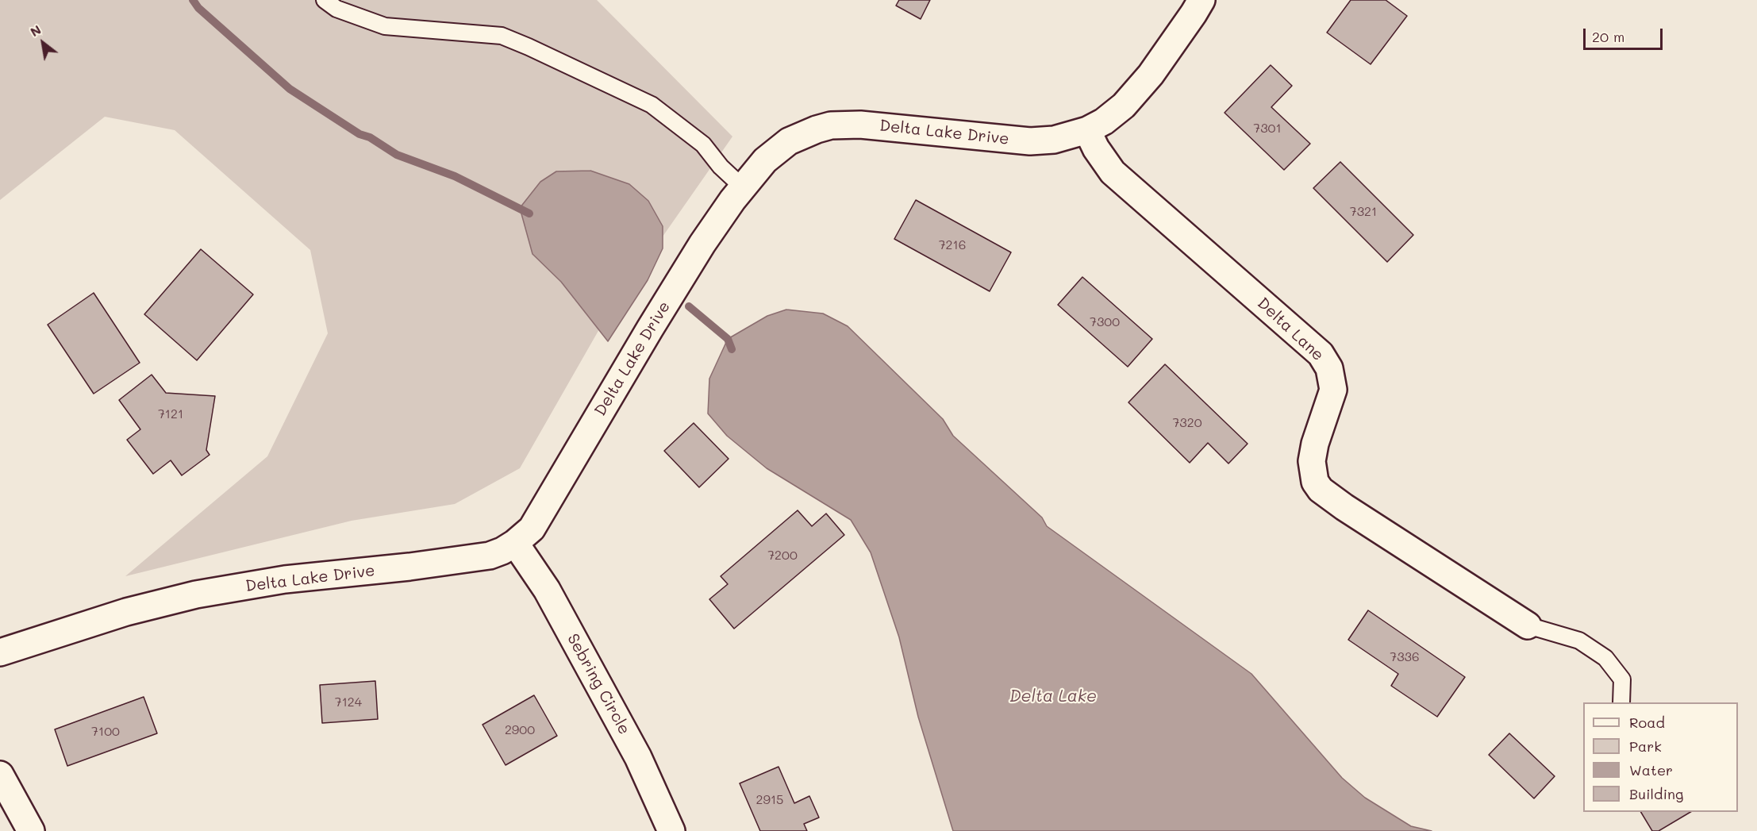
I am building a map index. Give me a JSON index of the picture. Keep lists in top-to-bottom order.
{
  "streets": {
    "street": ["Delta Lake Drive", "Delta Lane", "Sebring Circle"]
  },
  "crossings": [
    ["Delta Lake Drive", "Delta Lane"],
    ["Delta Lake Drive", "Sebring Circle"]
  ],
  "water": ["Delta Lake"],
  "house_numbers": [
    "7301",
    "7321",
    "7216",
    "7300",
    "7121",
    "7320",
    "7200",
    "7336",
    "7124",
    "2900",
    "7100",
    "2915"
  ],
  "legend": [
    "Road",
    "Park",
    "Water",
    "Building"
  ],
  "scale_bar": "20 m",
  "north": "top left"
}
